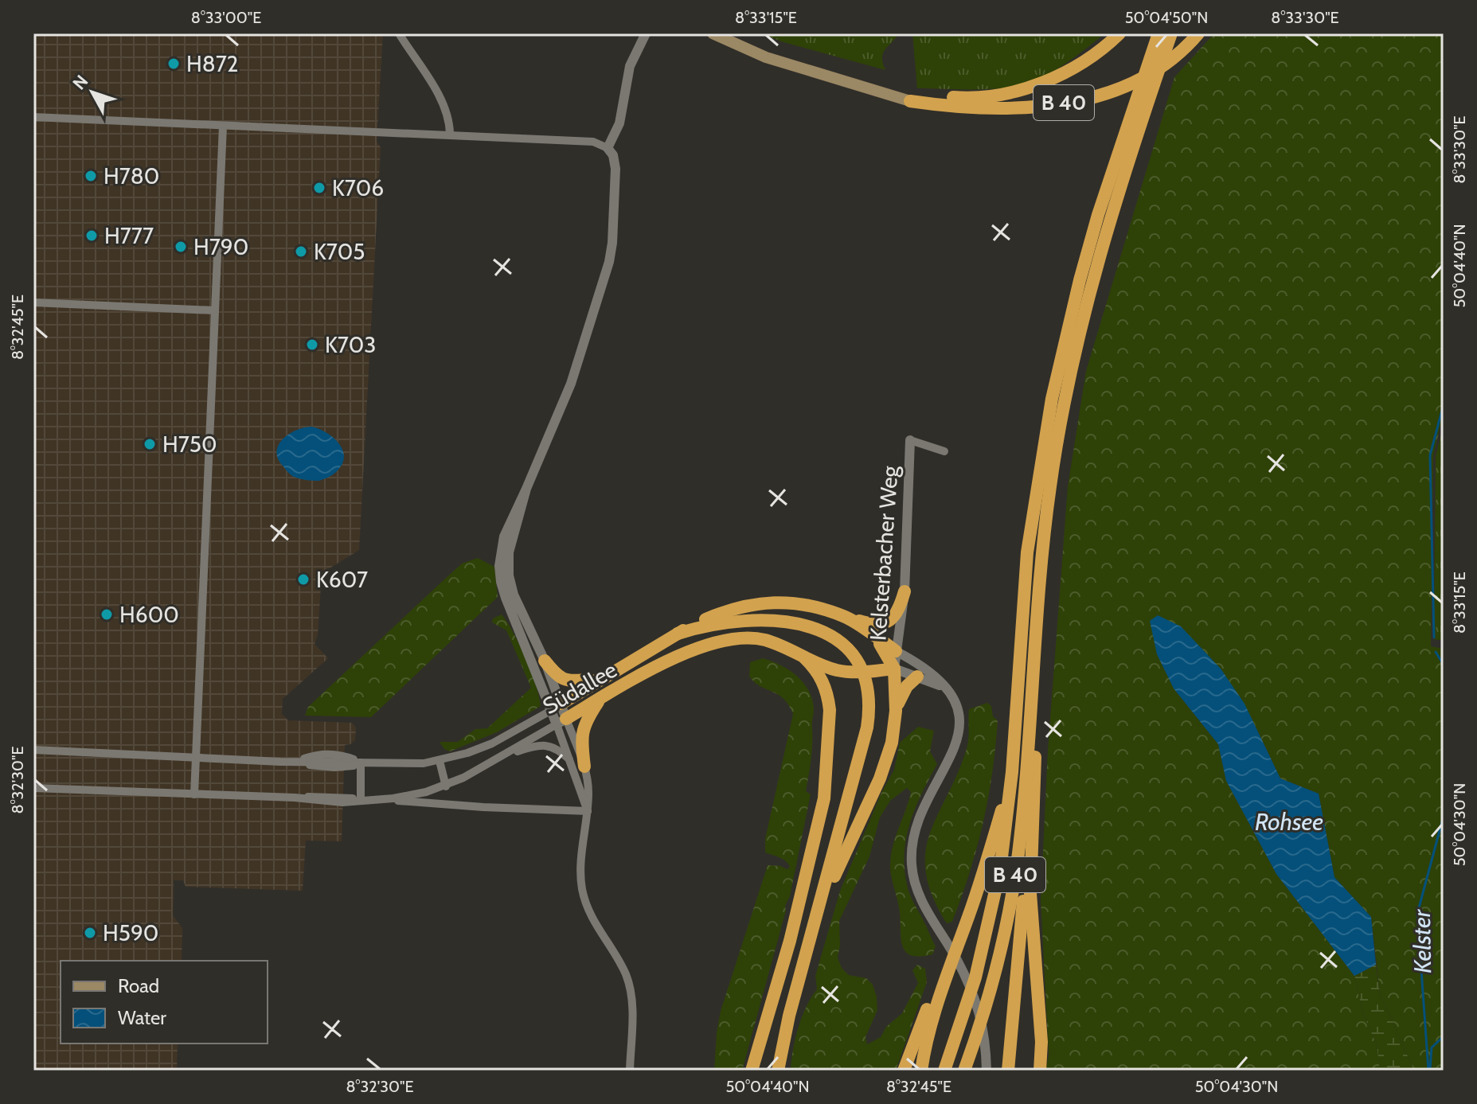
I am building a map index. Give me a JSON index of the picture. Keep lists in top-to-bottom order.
{
  "streets": {
    "highway": ["B 40", "Südallee"],
    "street": ["Kelsterbacher Weg"]
  },
  "crossings": [
    ["Kelsterbacher Weg", "Südallee"]
  ],
  "water": ["Rohsee", "Kelster"],
  "places": [
    "H872",
    "H780",
    "K706",
    "H777",
    "H790",
    "K705",
    "K703",
    "H750",
    "K607",
    "H600",
    "H590"
  ],
  "legend": ["Road", "Water"],
  "north": "top left",
  "coordinates": [
    "8°33'00\"E",
    "8°33'15\"E",
    "50°04'50\"N",
    "8°33'30\"E",
    "50°04'40\"N",
    "8°32'45\"E",
    "8°32'30\"E",
    "50°04'30\"N"
  ]
}
